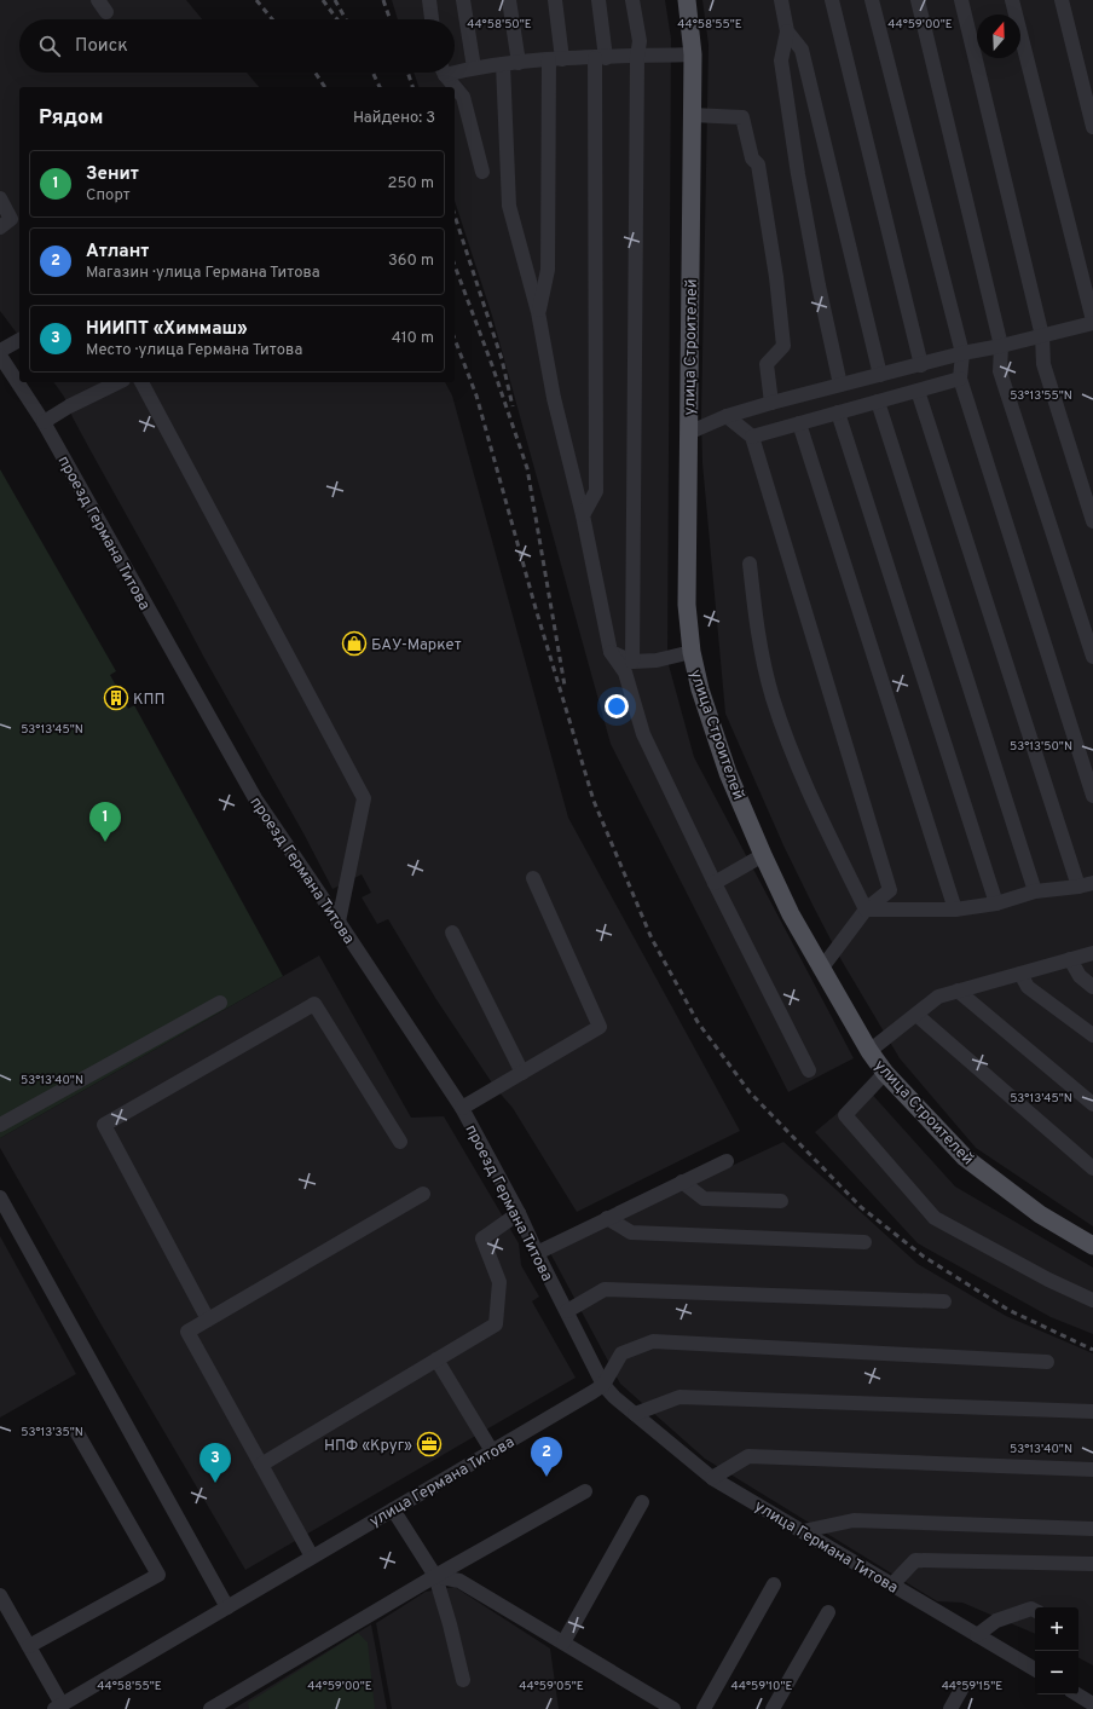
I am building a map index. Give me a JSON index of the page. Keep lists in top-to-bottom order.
{
  "streets": {
    "main road": ["улица Строителей"],
    "street": ["проезд Германа Титова", "улица Германа Титова"]
  },
  "crossings": [
    ["проезд Германа Титова", "улица Германа Титова"]
  ],
  "places": {
    "shop": ["БАУ-Маркет"],
    "building": ["КПП"],
    "office": ["НПФ «Круг»"]
  },
  "north": "top",
  "page": {
    "search": "Поиск",
    "heading": ["Рядом", "Найдено: 3"],
    "list": [
      {
        "mark": "1",
        "name": "Зенит",
        "note": "Спорт",
        "value": "250 m"
      },
      {
        "mark": "2",
        "name": "Атлант",
        "note": "Магазин · улица Германа Титова",
        "value": "360 m"
      },
      {
        "mark": "3",
        "name": "НИИПТ «Химмаш»",
        "note": "Место · улица Германа Титова",
        "value": "410 m"
      }
    ],
    "pins": ["1", "2", "3"],
    "map_buttons": ["+", "−"]
  },
  "coordinates": [
    "44°58'55\"E",
    "44°58'50\"E",
    "44°59'00\"E",
    "53°13'55\"N",
    "53°13'45\"N",
    "53°13'50\"N",
    "53°13'40\"N",
    "53°13'35\"N",
    "44°59'05\"E",
    "44°59'10\"E",
    "44°59'15\"E"
  ]
}
